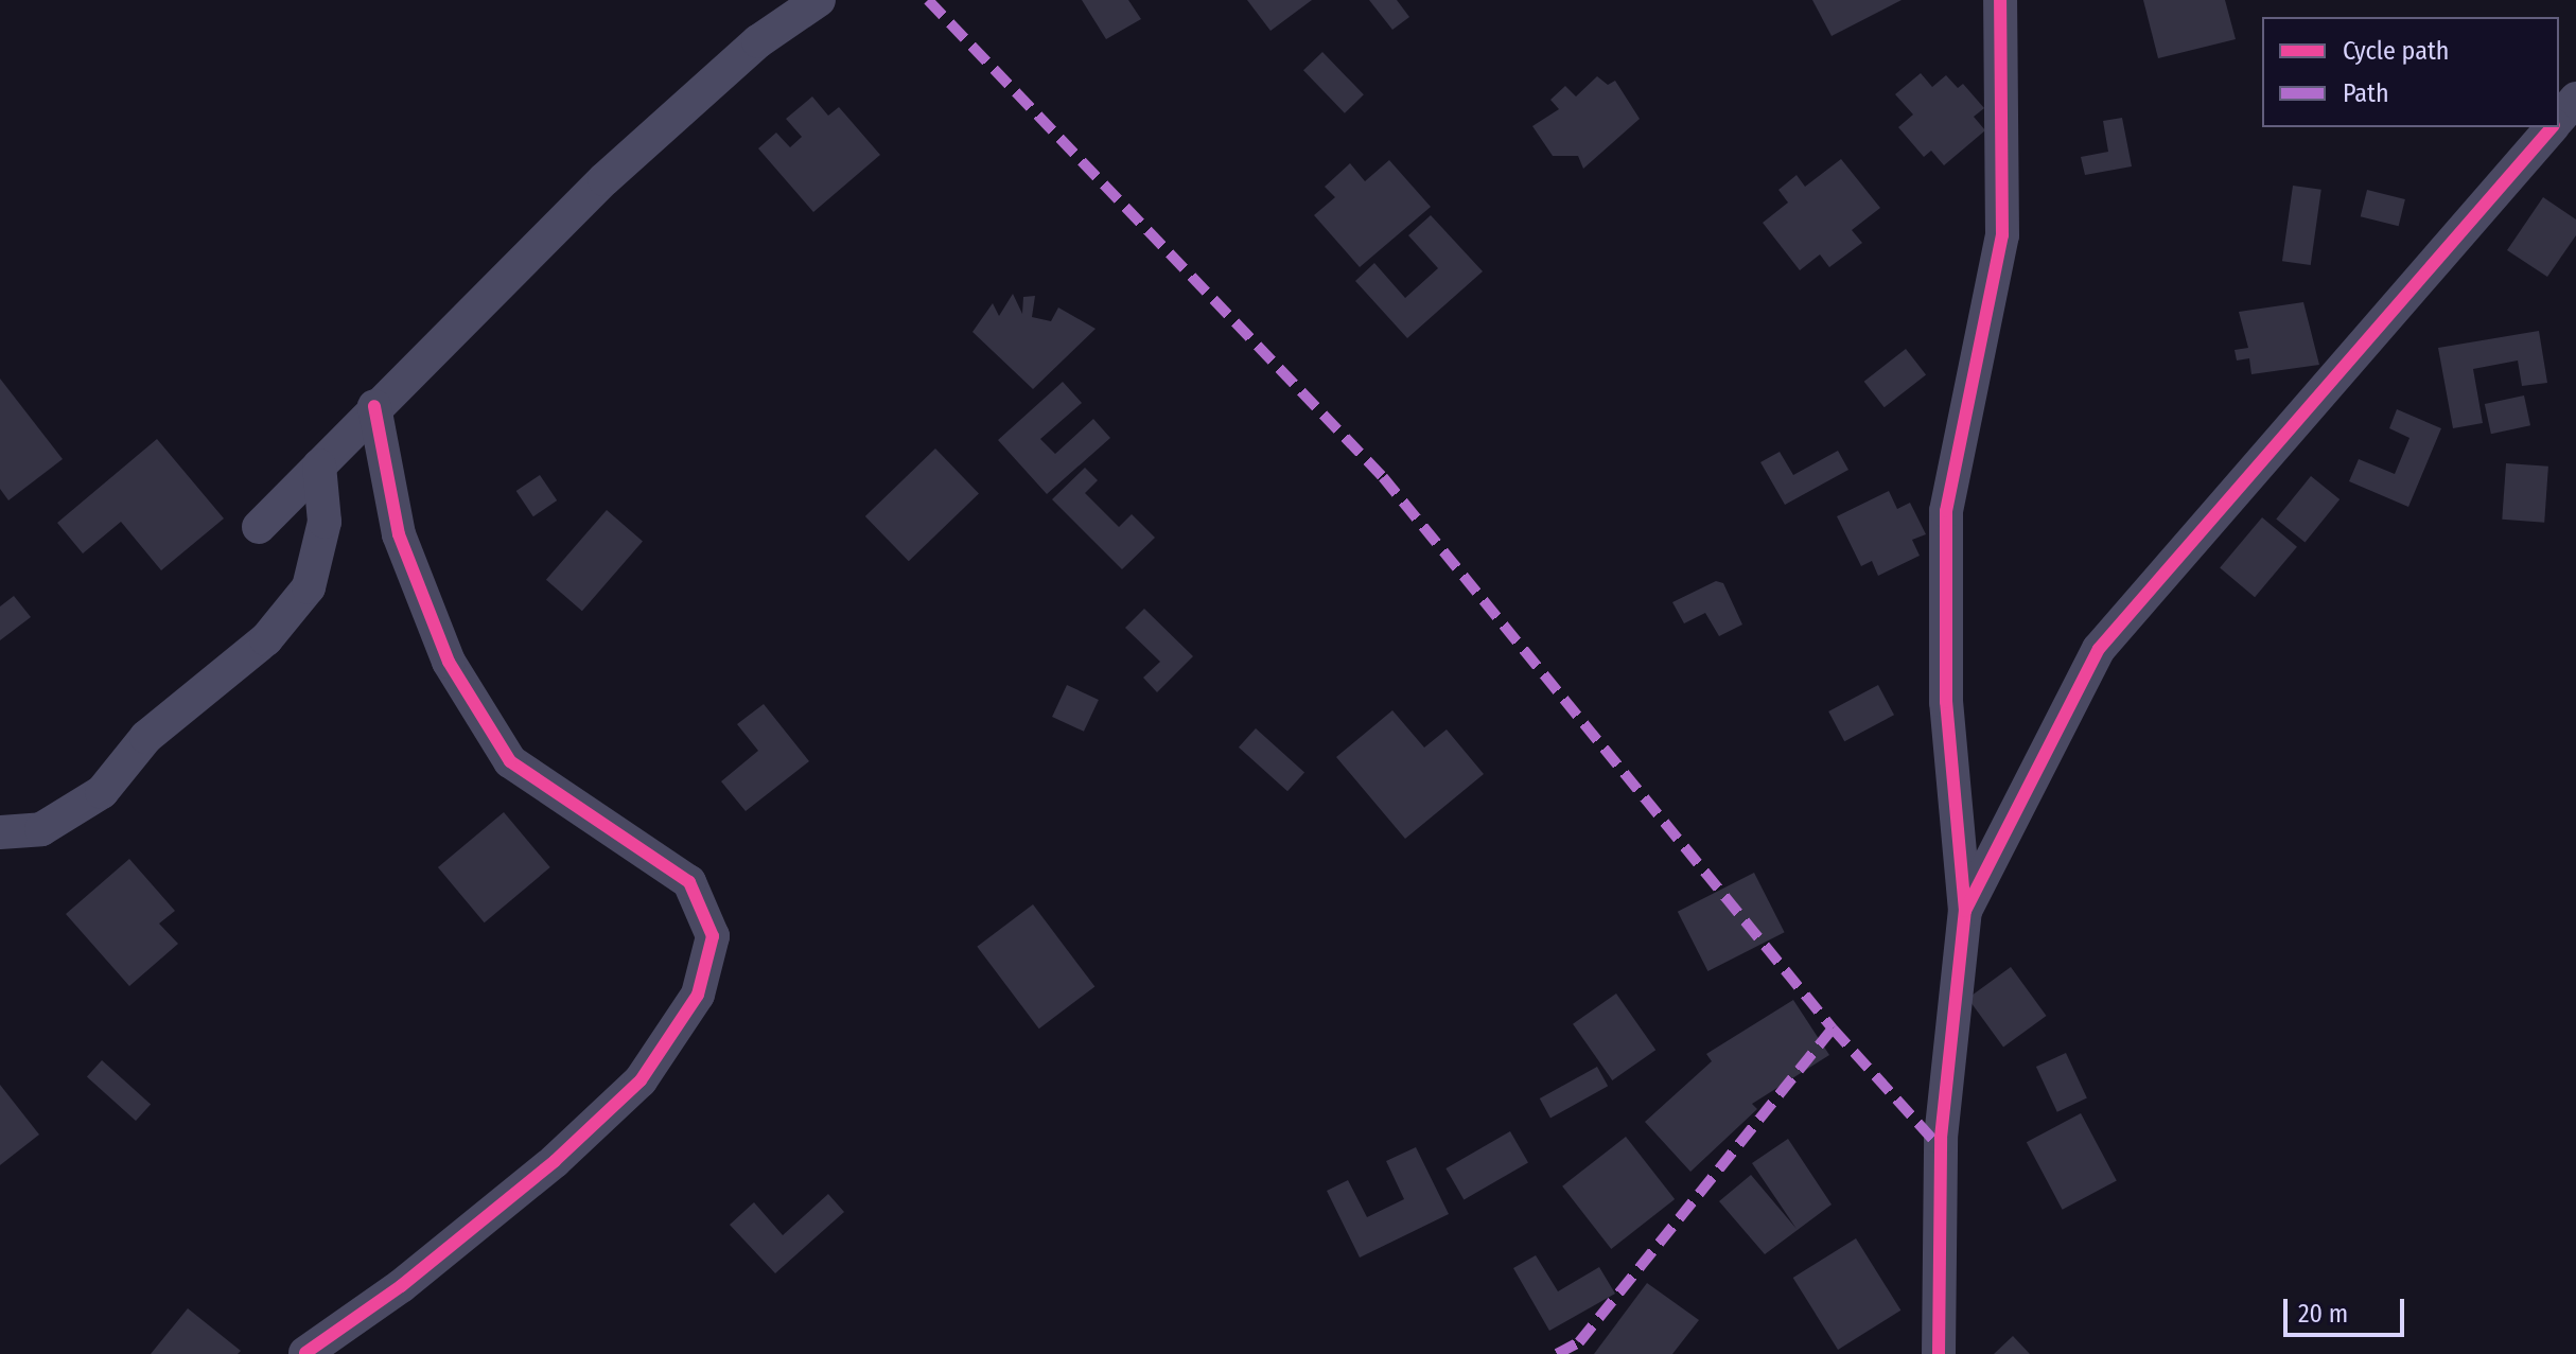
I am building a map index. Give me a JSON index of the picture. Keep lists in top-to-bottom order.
{
  "legend": ["Cycle path", "Path"],
  "scale_bar": "20 m"
}
